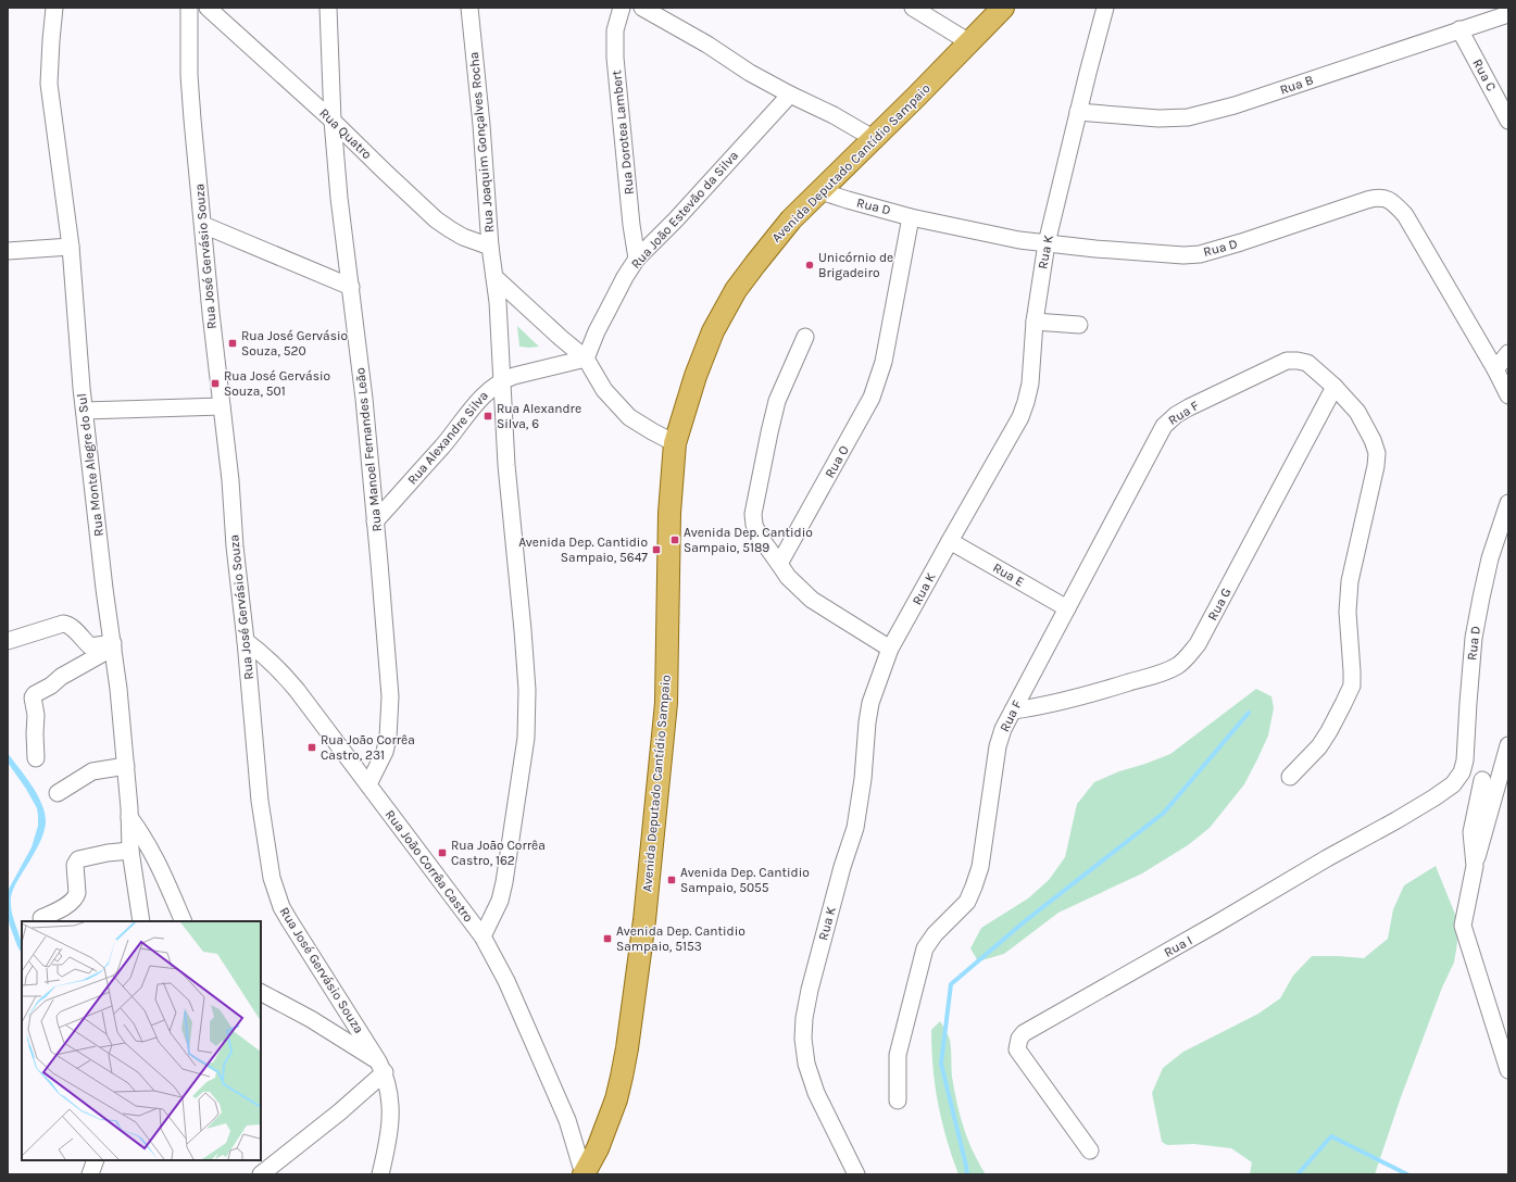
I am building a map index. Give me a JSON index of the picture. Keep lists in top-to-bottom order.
{
  "streets": {
    "main road": ["Avenida Deputado Cantídio Sampaio"],
    "street": [
      "Rua C",
      "Rua B",
      "Rua Dorotea Lambert",
      "Rua Quatro",
      "Rua Joaquim Gonçalves Rocha",
      "Rua D",
      "Rua João Estevão da Silva",
      "Rua K",
      "Rua José Gervásio Souza",
      "Rua F",
      "Rua Alexandre Silva",
      "Rua Manoel Fernandes Leão",
      "Rua O",
      "Rua Monte Alegre do Sul",
      "Rua E",
      "Rua G",
      "Rua João Corrêa Castro",
      "Rua I"
    ]
  },
  "crossings": [
    ["Rua C", "Rua B"],
    ["Rua B", "Rua K"],
    ["Rua Dorotea Lambert", "Rua João Estevão da Silva"],
    ["Rua Quatro", "Rua Joaquim Gonçalves Rocha"],
    ["Rua Quatro", "Rua Manoel Fernandes Leão"],
    ["Rua Joaquim Gonçalves Rocha", "Rua Alexandre Silva"],
    ["Rua Joaquim Gonçalves Rocha", "Rua João Corrêa Castro"],
    ["Avenida Deputado Cantídio Sampaio", "Rua D"],
    ["Avenida Deputado Cantídio Sampaio", "Rua João Corrêa Castro"],
    ["Rua D", "Rua K"],
    ["Rua D", "Rua O"],
    ["Rua D", "Rua I"],
    ["Rua João Estevão da Silva", "Rua Alexandre Silva"],
    ["Rua K", "Rua E"],
    ["Rua José Gervásio Souza", "Rua João Corrêa Castro"],
    ["Rua F", "Rua E"],
    ["Rua F", "Rua G"],
    ["Rua Alexandre Silva", "Rua Manoel Fernandes Leão"],
    ["Rua Manoel Fernandes Leão", "Rua João Corrêa Castro"]
  ],
  "places": {
    "other": ["Unicórnio de Brigadeiro"],
    "transit": [
      "Rua José Gervásio Souza, 520",
      "Rua José Gervásio Souza, 501",
      "Rua Alexandre Silva, 6",
      "Avenida Dep. Cantidio Sampaio, 5189",
      "Avenida Dep. Cantidio Sampaio, 5647",
      "Rua João Corrêa Castro, 231",
      "Rua João Corrêa Castro, 162",
      "Avenida Dep. Cantidio Sampaio, 5055",
      "Avenida Dep. Cantidio Sampaio, 5153"
    ]
  }
}
